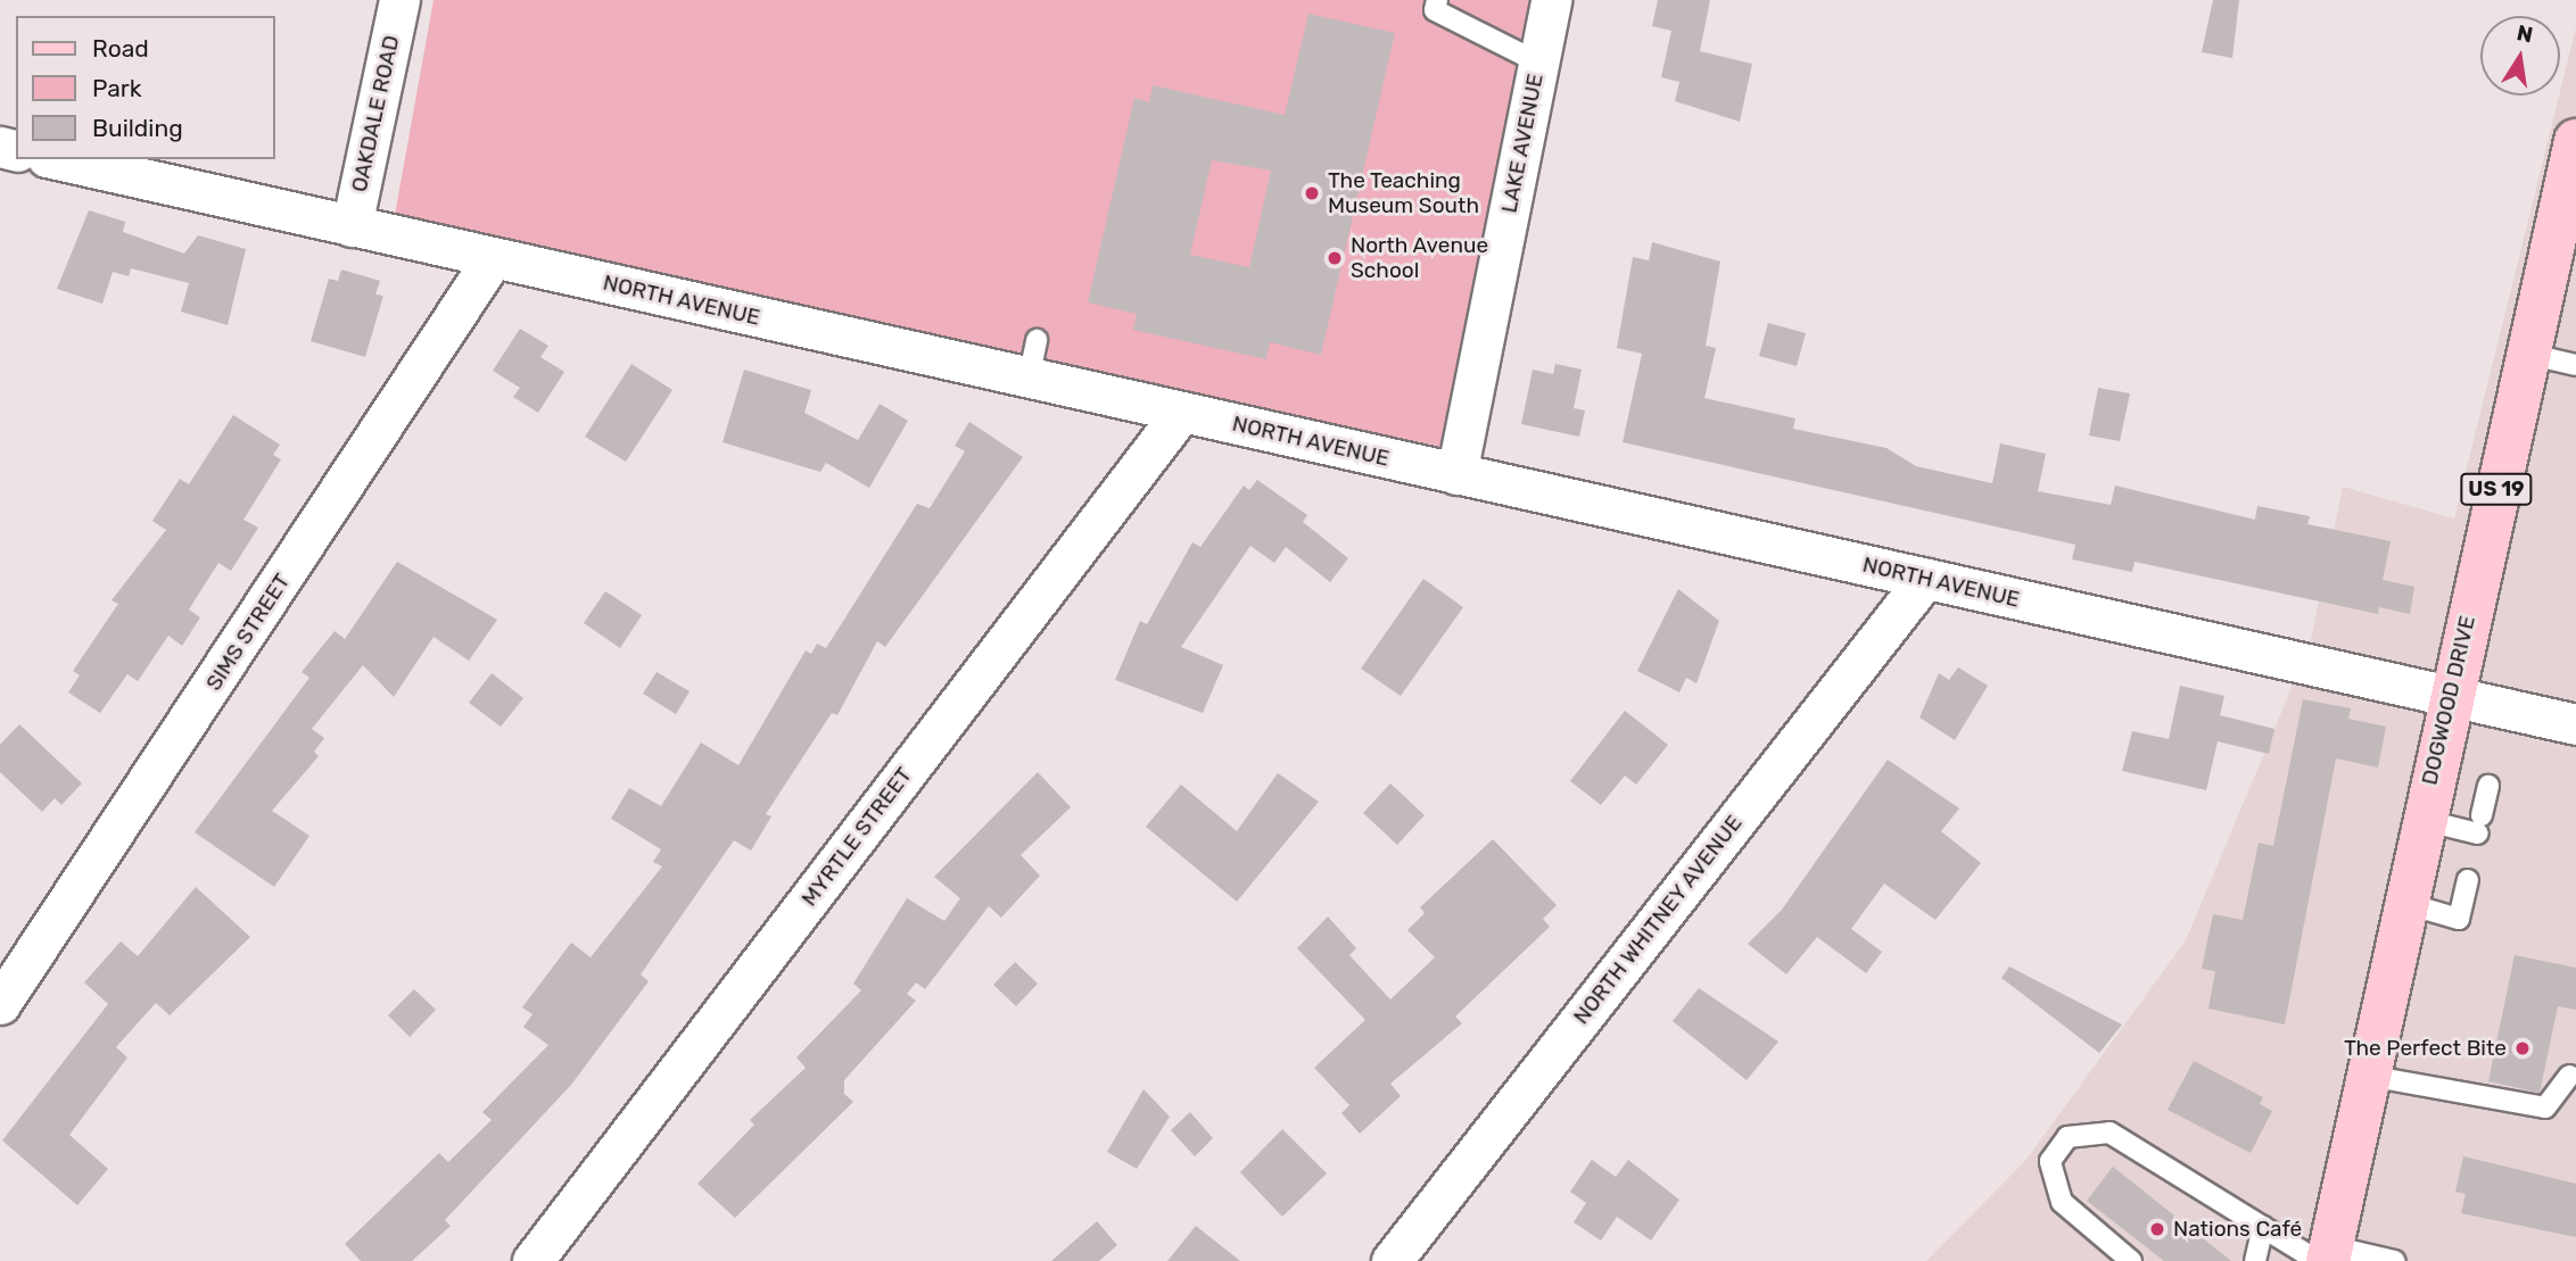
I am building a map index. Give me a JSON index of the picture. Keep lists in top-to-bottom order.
{
  "streets": {
    "main road": ["US 19", "DOGWOOD DRIVE"],
    "street": [
      "OAKDALE ROAD",
      "LAKE AVENUE",
      "NORTH AVENUE",
      "SIMS STREET",
      "MYRTLE STREET",
      "NORTH WHITNEY AVENUE"
    ]
  },
  "crossings": [
    ["OAKDALE ROAD", "NORTH AVENUE"],
    ["LAKE AVENUE", "NORTH AVENUE"],
    ["NORTH AVENUE", "SIMS STREET"],
    ["NORTH AVENUE", "DOGWOOD DRIVE"],
    ["NORTH AVENUE", "MYRTLE STREET"],
    ["NORTH AVENUE", "NORTH WHITNEY AVENUE"]
  ],
  "places": [
    "The Teaching Museum South",
    "North Avenue School",
    "The Perfect Bite",
    "Nations Café"
  ],
  "legend": ["Road", "Park", "Building"],
  "north": "top"
}
